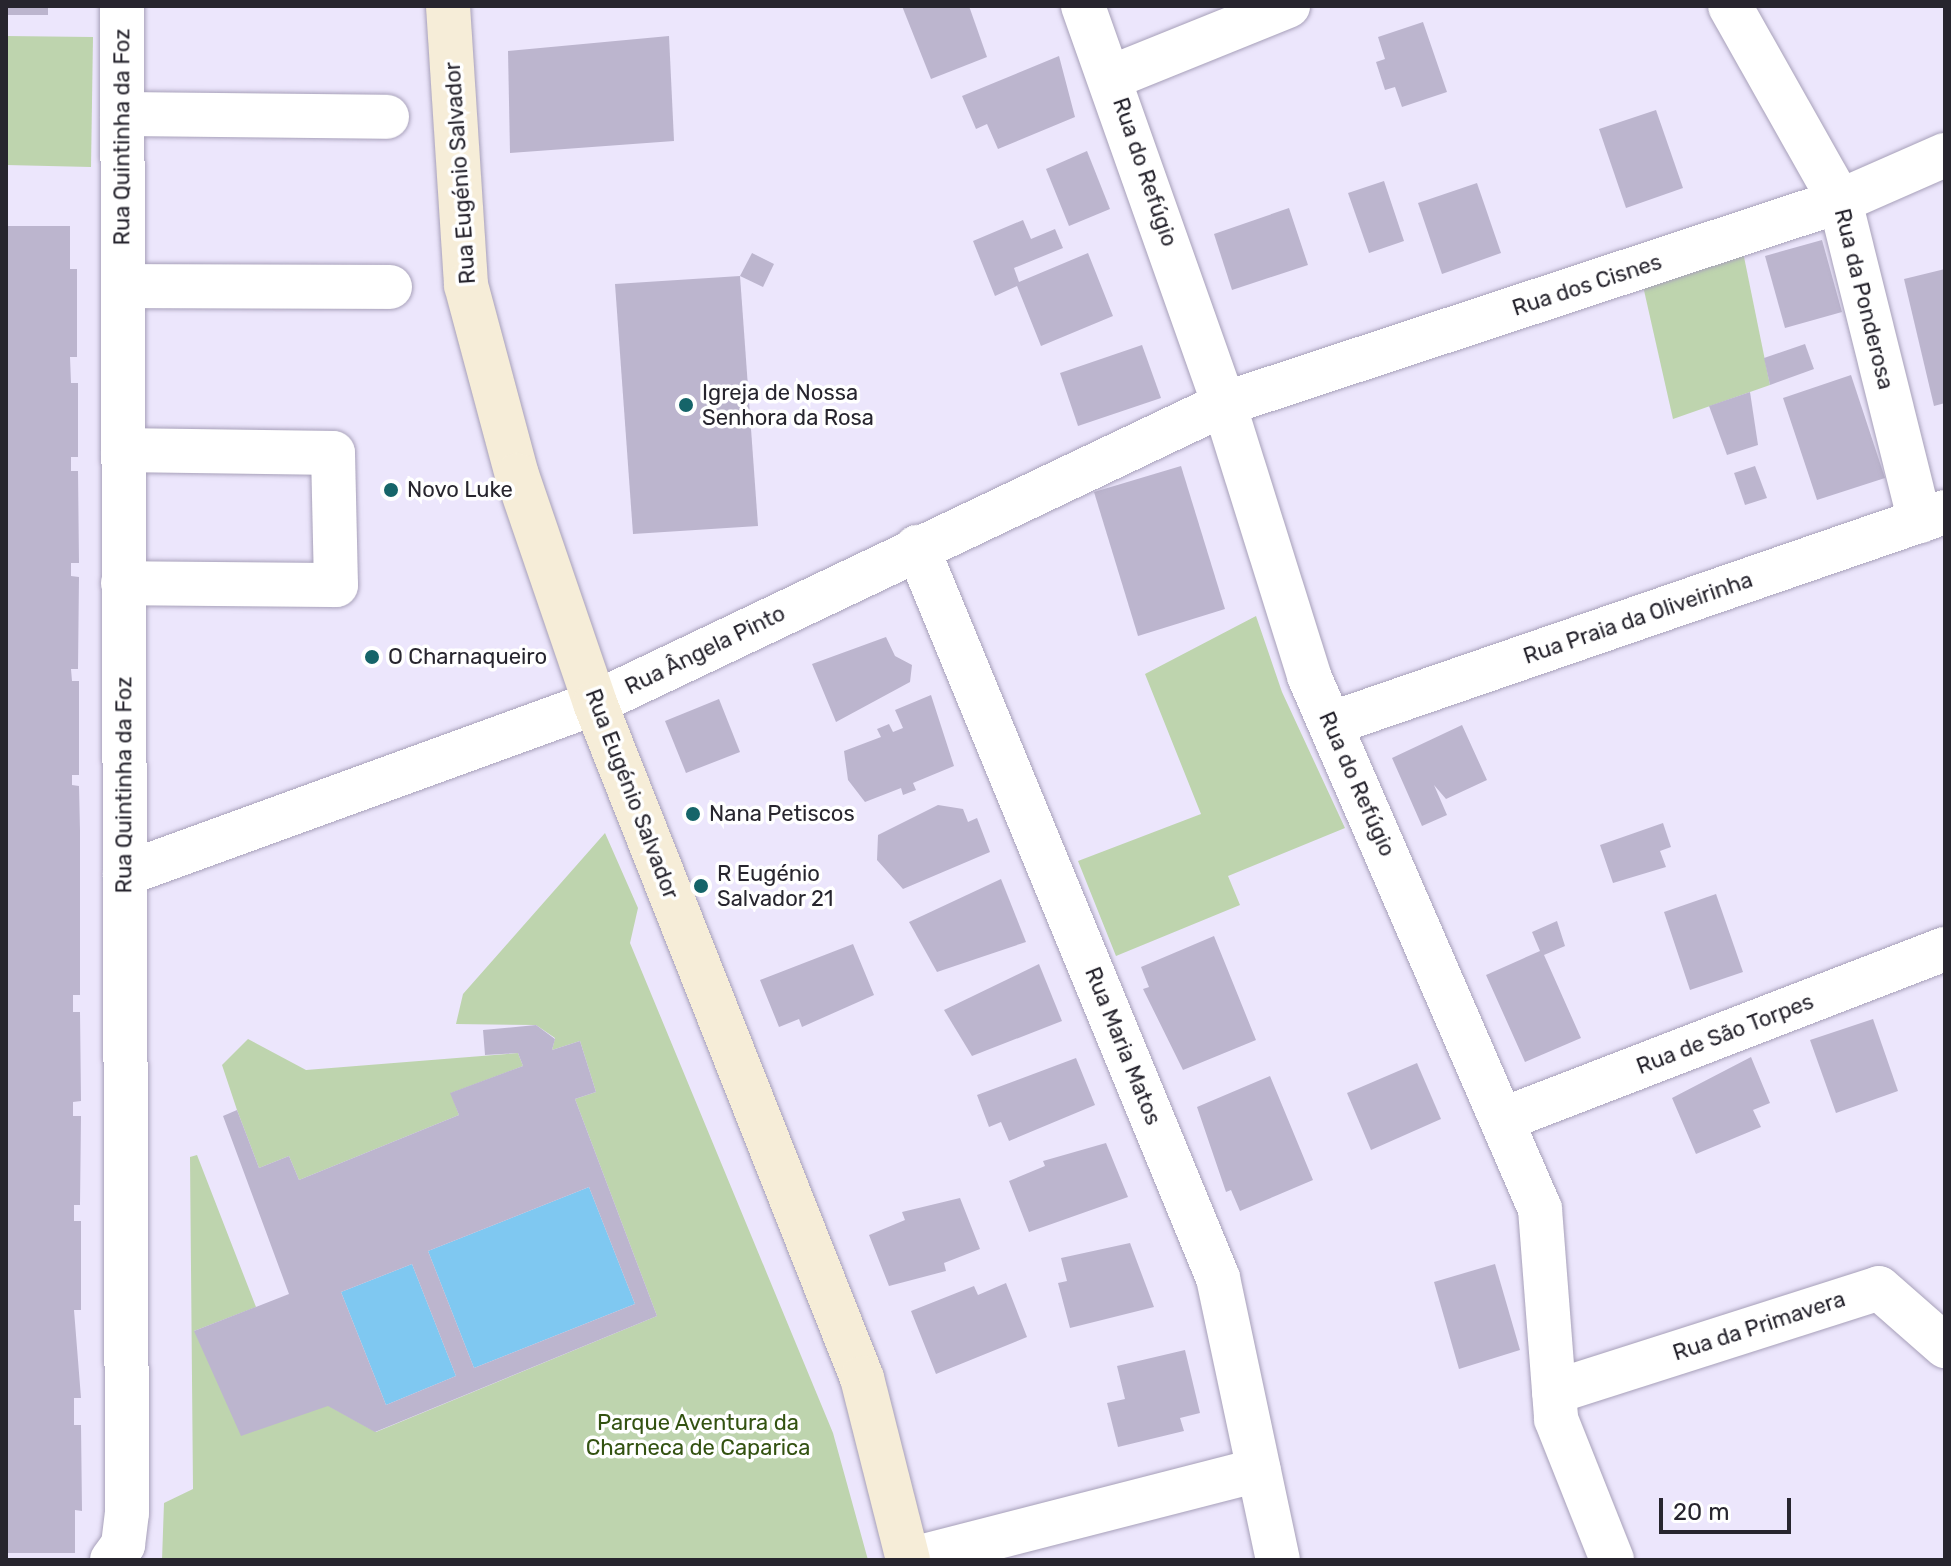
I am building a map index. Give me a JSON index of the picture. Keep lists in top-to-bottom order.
{
  "streets": {
    "street": [
      "Rua Quintinha da Foz",
      "Rua do Refúgio",
      "Rua Eugénio Salvador",
      "Rua dos Cisnes",
      "Rua da Ponderosa",
      "Rua Praia da Oliveirinha",
      "Rua Ângela Pinto",
      "Rua de São Torpes",
      "Rua Maria Matos",
      "Rua da Primavera"
    ]
  },
  "crossings": [
    ["Rua Quintinha da Foz", "Rua Ângela Pinto"],
    ["Rua do Refúgio", "Rua dos Cisnes"],
    ["Rua do Refúgio", "Rua Praia da Oliveirinha"],
    ["Rua do Refúgio", "Rua Ângela Pinto"],
    ["Rua do Refúgio", "Rua de São Torpes"],
    ["Rua do Refúgio", "Rua da Primavera"],
    ["Rua Eugénio Salvador", "Rua Ângela Pinto"],
    ["Rua dos Cisnes", "Rua da Ponderosa"],
    ["Rua dos Cisnes", "Rua Ângela Pinto"],
    ["Rua da Ponderosa", "Rua Praia da Oliveirinha"],
    ["Rua Ângela Pinto", "Rua Maria Matos"]
  ],
  "parks": ["Parque Aventura da Charneca de Caparica"],
  "places": [
    "Igreja de Nossa Senhora da Rosa",
    "Novo Luke",
    "O Charnaqueiro",
    "Nana Petiscos",
    "R Eugénio Salvador 21"
  ],
  "scale_bar": "20 m"
}
